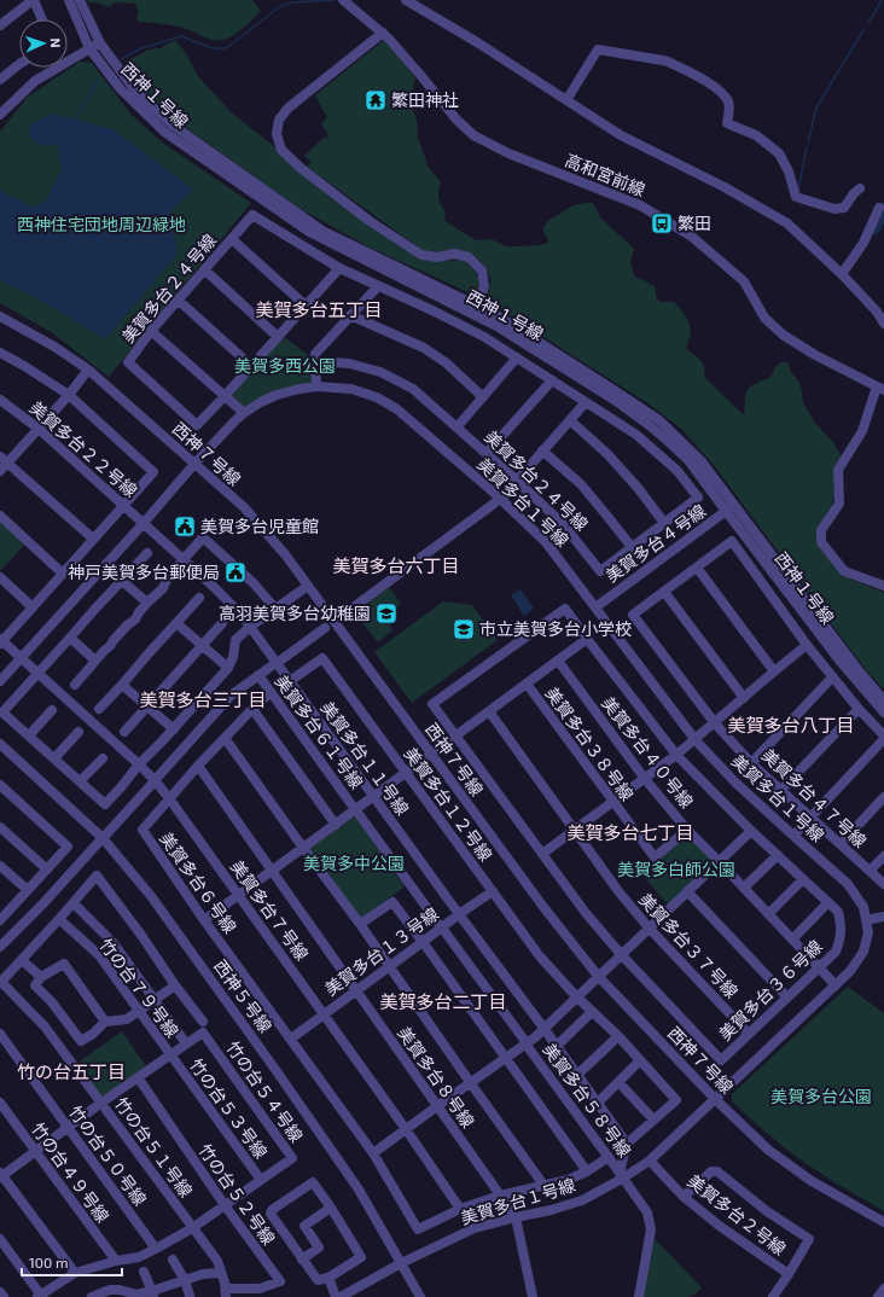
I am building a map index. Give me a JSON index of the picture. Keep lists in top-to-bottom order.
{
  "streets": {
    "street": [
      "西神１号線",
      "高和宮前線",
      "美賀多台２４号線",
      "美賀多台２２号線",
      "西神７号線",
      "美賀多台１号線",
      "美賀多台４号線",
      "美賀多台６１号線",
      "美賀多台３８号線",
      "美賀多台４０号線",
      "美賀多台１１号線",
      "美賀多台４７号線",
      "美賀多台１２号線",
      "美賀多台６号線",
      "美賀多台７号線",
      "美賀多台３７号線",
      "美賀多台１３号線",
      "竹の台７９号線",
      "美賀多台３６号線",
      "西神５号線",
      "美賀多台８号線",
      "竹の台５４号線",
      "美賀多台５８号線",
      "竹の台５３号線",
      "竹の台５１号線",
      "竹の台５０号線",
      "竹の台４９号線",
      "竹の台５２号線",
      "美賀多台２号線"
    ]
  },
  "crossings": [
    ["西神１号線", "美賀多台４号線"],
    ["美賀多台２２号線", "美賀多台１号線"],
    ["美賀多台２２号線", "美賀多台１１号線"],
    ["西神７号線", "美賀多台１号線"],
    ["美賀多台１号線", "美賀多台４号線"],
    ["美賀多台１号線", "美賀多台４０号線"],
    ["美賀多台１号線", "美賀多台１１号線"],
    ["美賀多台１号線", "美賀多台７号線"],
    ["美賀多台１号線", "西神５号線"],
    ["美賀多台１号線", "美賀多台８号線"],
    ["美賀多台１号線", "美賀多台２号線"],
    ["美賀多台６１号線", "美賀多台６号線"],
    ["美賀多台６１号線", "美賀多台５８号線"],
    ["美賀多台３８号線", "美賀多台４０号線"],
    ["美賀多台４０号線", "美賀多台３６号線"],
    ["美賀多台１１号線", "美賀多台１２号線"],
    ["美賀多台１１号線", "美賀多台１３号線"],
    ["美賀多台１１号線", "美賀多台５８号線"],
    ["美賀多台１２号線", "美賀多台１３号線"],
    ["美賀多台６号線", "美賀多台７号線"],
    ["美賀多台６号線", "美賀多台１３号線"],
    ["美賀多台６号線", "美賀多台８号線"],
    ["美賀多台６号線", "美賀多台５８号線"],
    ["美賀多台７号線", "美賀多台１３号線"],
    ["美賀多台３７号線", "美賀多台３６号線"],
    ["美賀多台１３号線", "美賀多台８号線"],
    ["竹の台７９号線", "竹の台５４号線"],
    ["竹の台７９号線", "竹の台５３号線"],
    ["竹の台５４号線", "竹の台５３号線"],
    ["竹の台５４号線", "竹の台５１号線"],
    ["竹の台５４号線", "竹の台５０号線"],
    ["竹の台５４号線", "竹の台４９号線"],
    ["竹の台５４号線", "竹の台５２号線"],
    ["竹の台５１号線", "竹の台５２号線"]
  ],
  "districts": [
    "美賀多台五丁目",
    "美賀多台六丁目",
    "美賀多台三丁目",
    "美賀多台八丁目",
    "美賀多台七丁目",
    "美賀多台二丁目",
    "竹の台五丁目"
  ],
  "parks": [
    "西神住宅団地周辺緑地",
    "美賀多西公園",
    "美賀多中公園",
    "美賀多白師公園",
    "美賀多台公園"
  ],
  "places": {
    "temple": ["繁田神社"],
    "bus stop": ["繁田"],
    "public building": ["美賀多台児童館", "神戸美賀多台郵便局"],
    "school or university": ["高羽美賀多台幼稚園", "市立美賀多台小学校"]
  },
  "scale_bar": "100 m",
  "north": "right"
}
